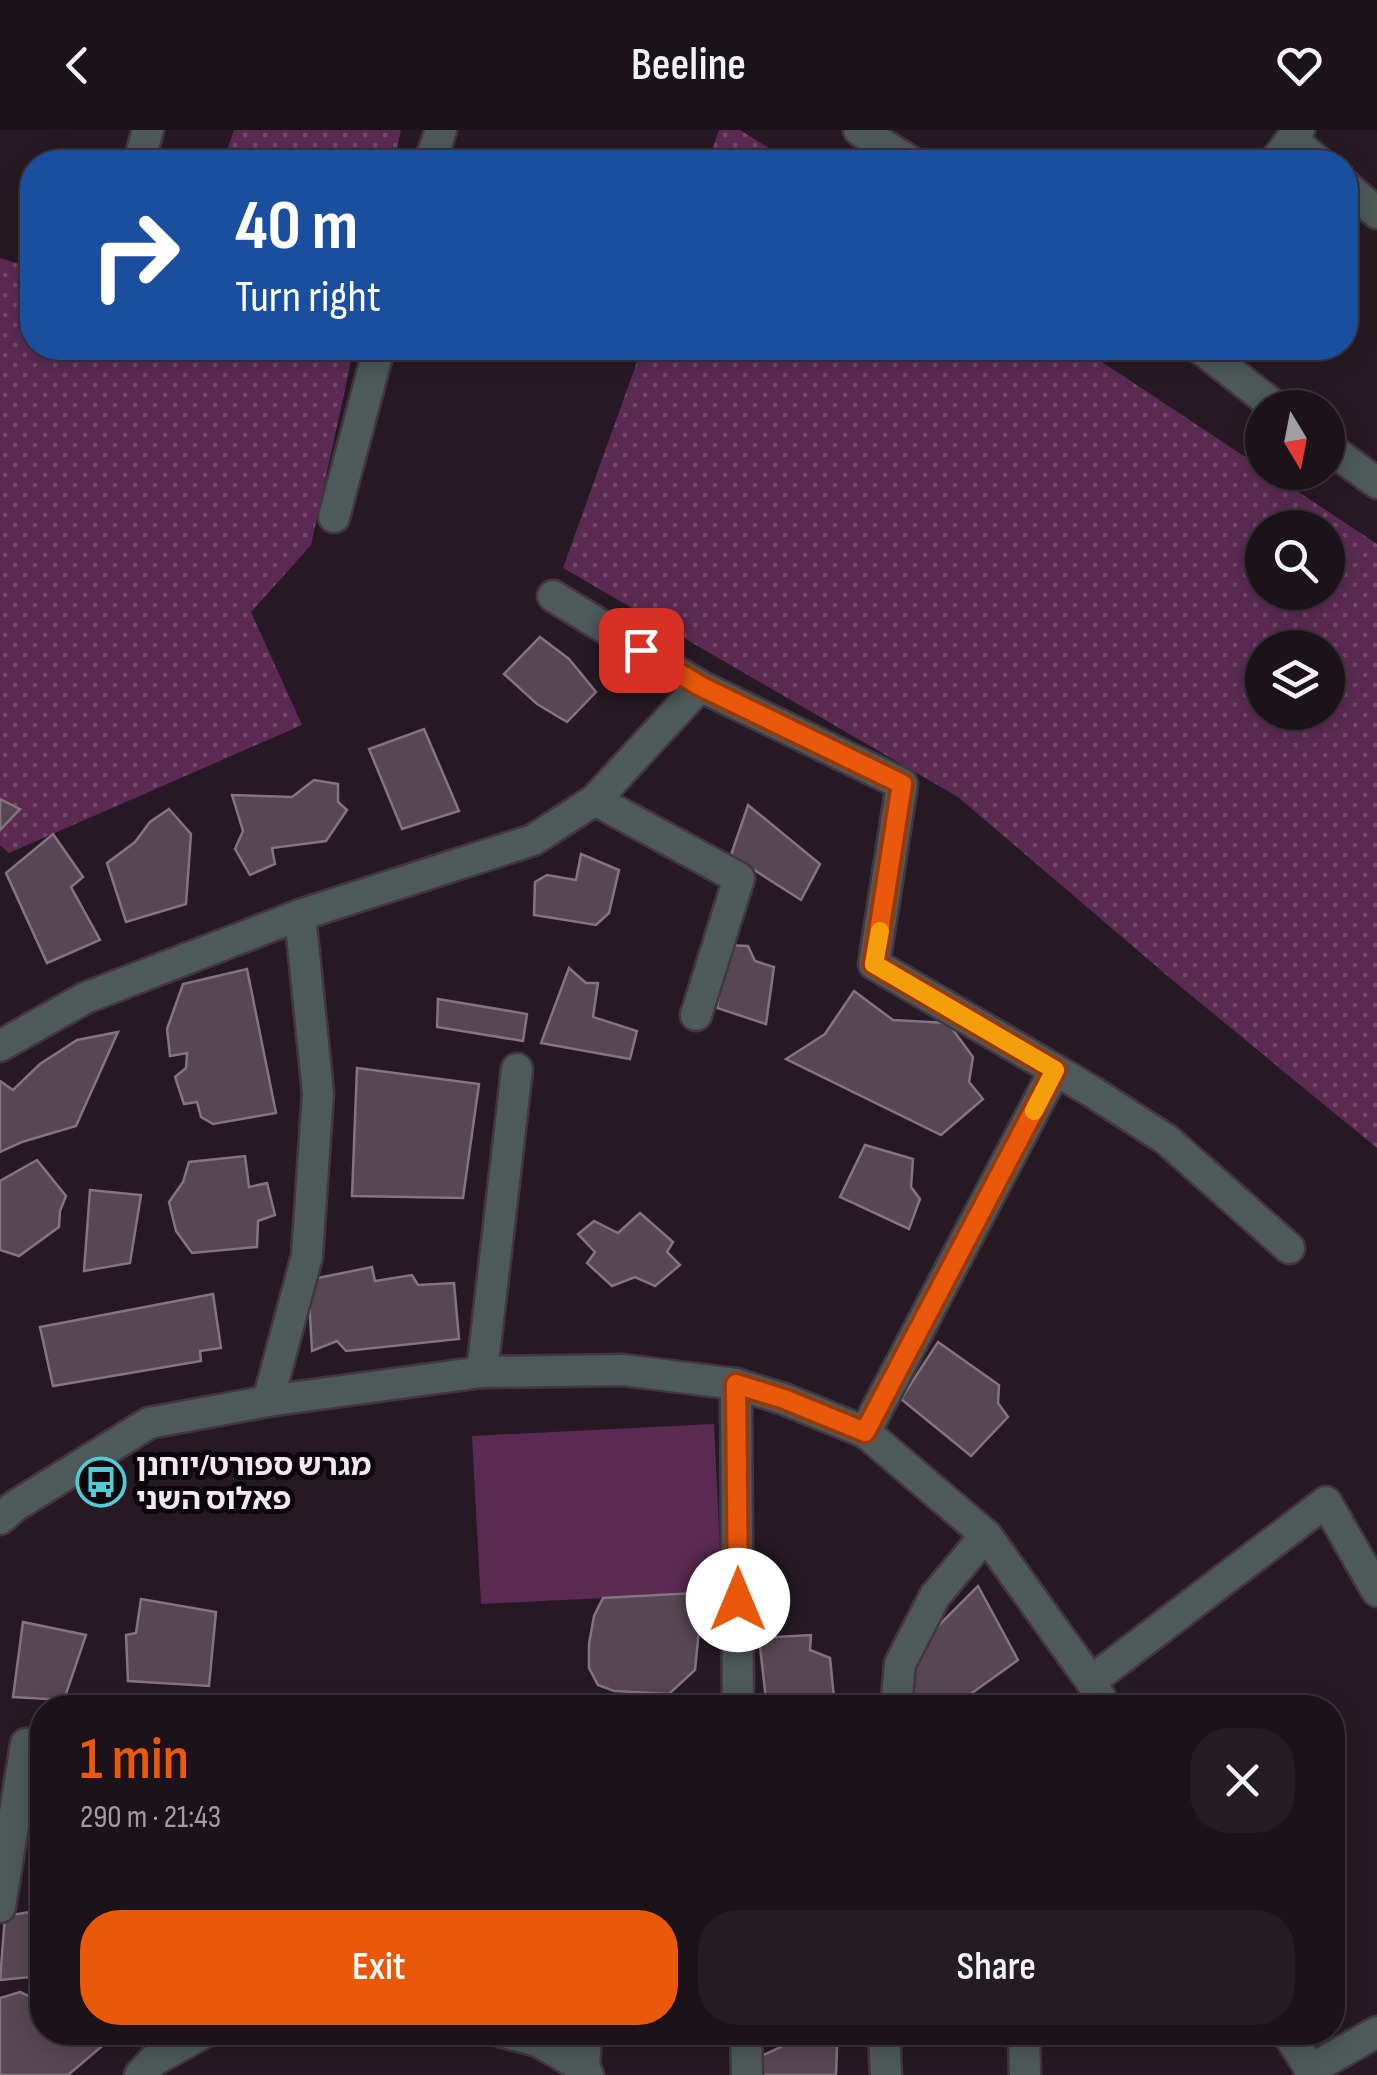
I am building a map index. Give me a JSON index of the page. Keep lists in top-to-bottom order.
{
  "places": {
    "bus stop": ["מגרש ספורט/יוחנן פאלוס השני"]
  },
  "north": "bottom",
  "page": {
    "header": "Beeline",
    "turn": ["40 m", "Turn right"],
    "heading": ["1 min", "290 m · 21:43"],
    "buttons": ["Exit", "Share"]
  }
}
